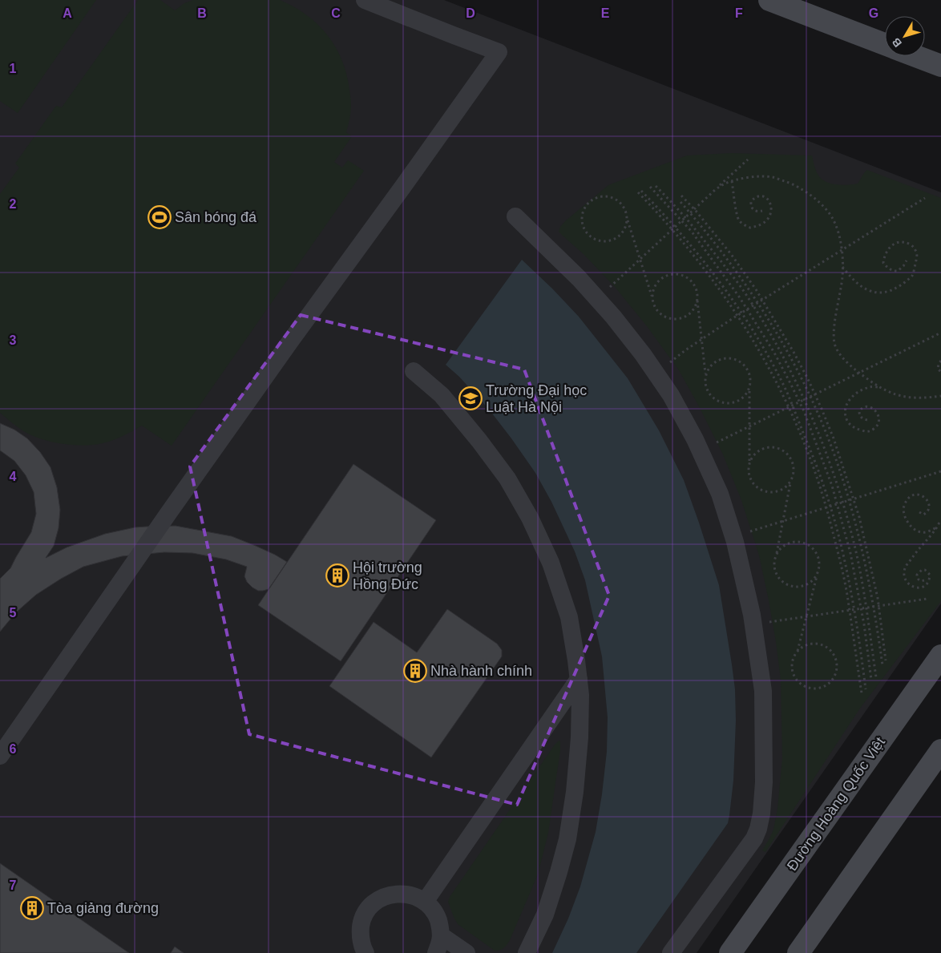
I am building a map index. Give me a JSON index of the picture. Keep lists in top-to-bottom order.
{
  "streets": {
    "main road": ["Đường Hoàng Quốc Việt"]
  },
  "places": {
    "sports": ["Sân bóng đá"],
    "school or university": ["Trường Đại học Luật Hà Nội"],
    "building": ["Hội trường Hồng Đức", "Nhà hành chính", "Tòa giảng đường"]
  },
  "north": "bottom left",
  "grid": {
    "columns": [
      "A",
      "B",
      "C",
      "D",
      "E",
      "F",
      "G"
    ],
    "rows": [
      "1",
      "2",
      "3",
      "4",
      "5",
      "6",
      "7"
    ]
  }
}
